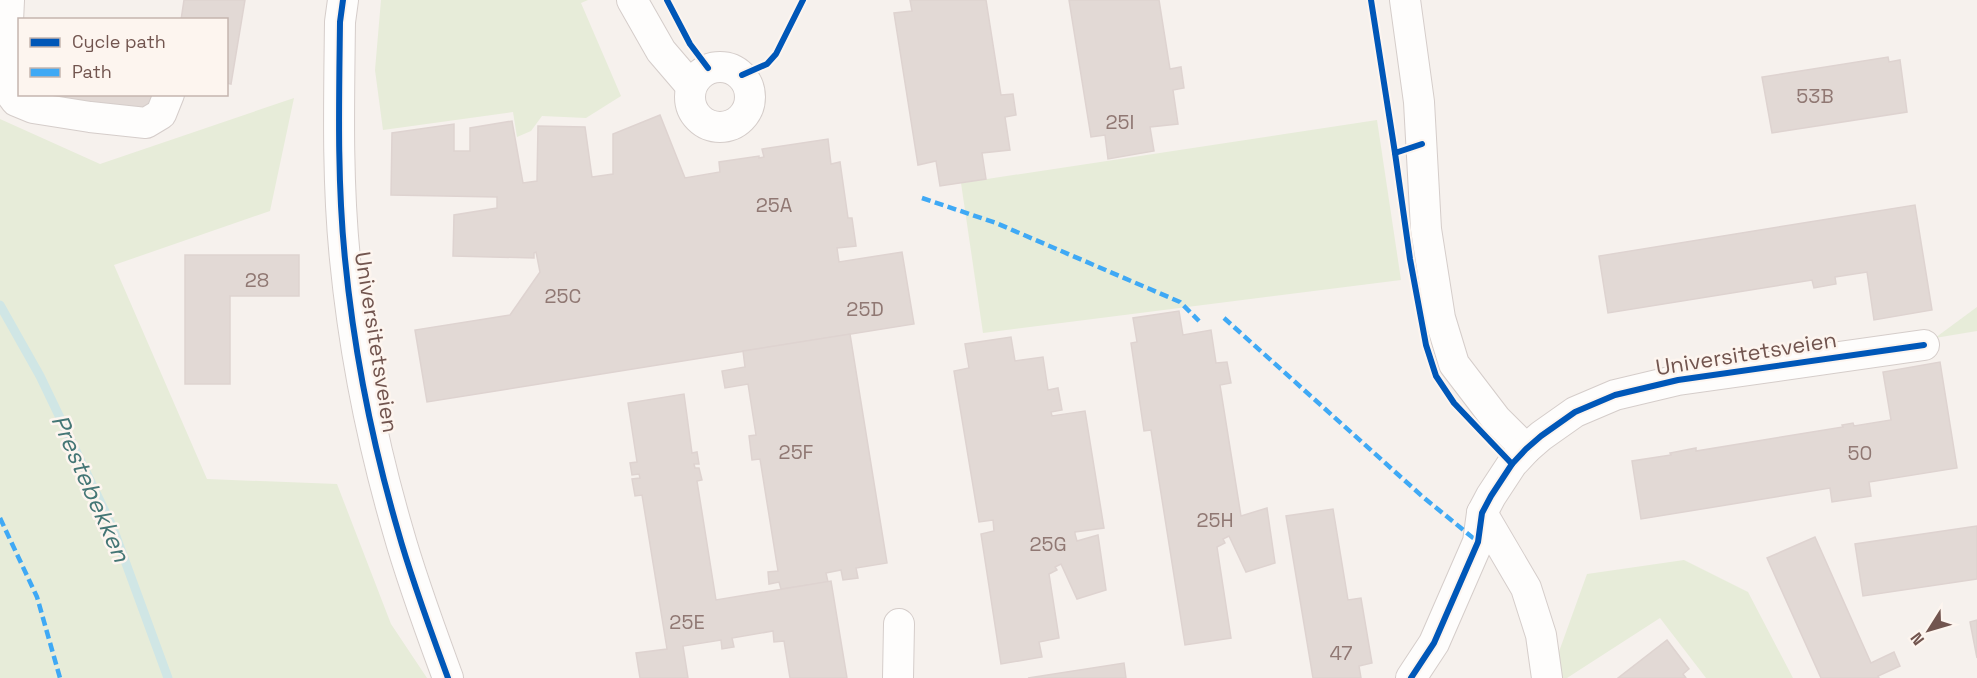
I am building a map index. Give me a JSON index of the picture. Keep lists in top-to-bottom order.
{
  "streets": {
    "street": ["Universitetsveien"]
  },
  "water": ["Prestebekken"],
  "house_numbers": [
    "53B",
    "25I",
    "25A",
    "28",
    "25C",
    "25D",
    "25F",
    "50",
    "25H",
    "25G",
    "25E",
    "47"
  ],
  "legend": ["Cycle path", "Path"],
  "north": "bottom left"
}
